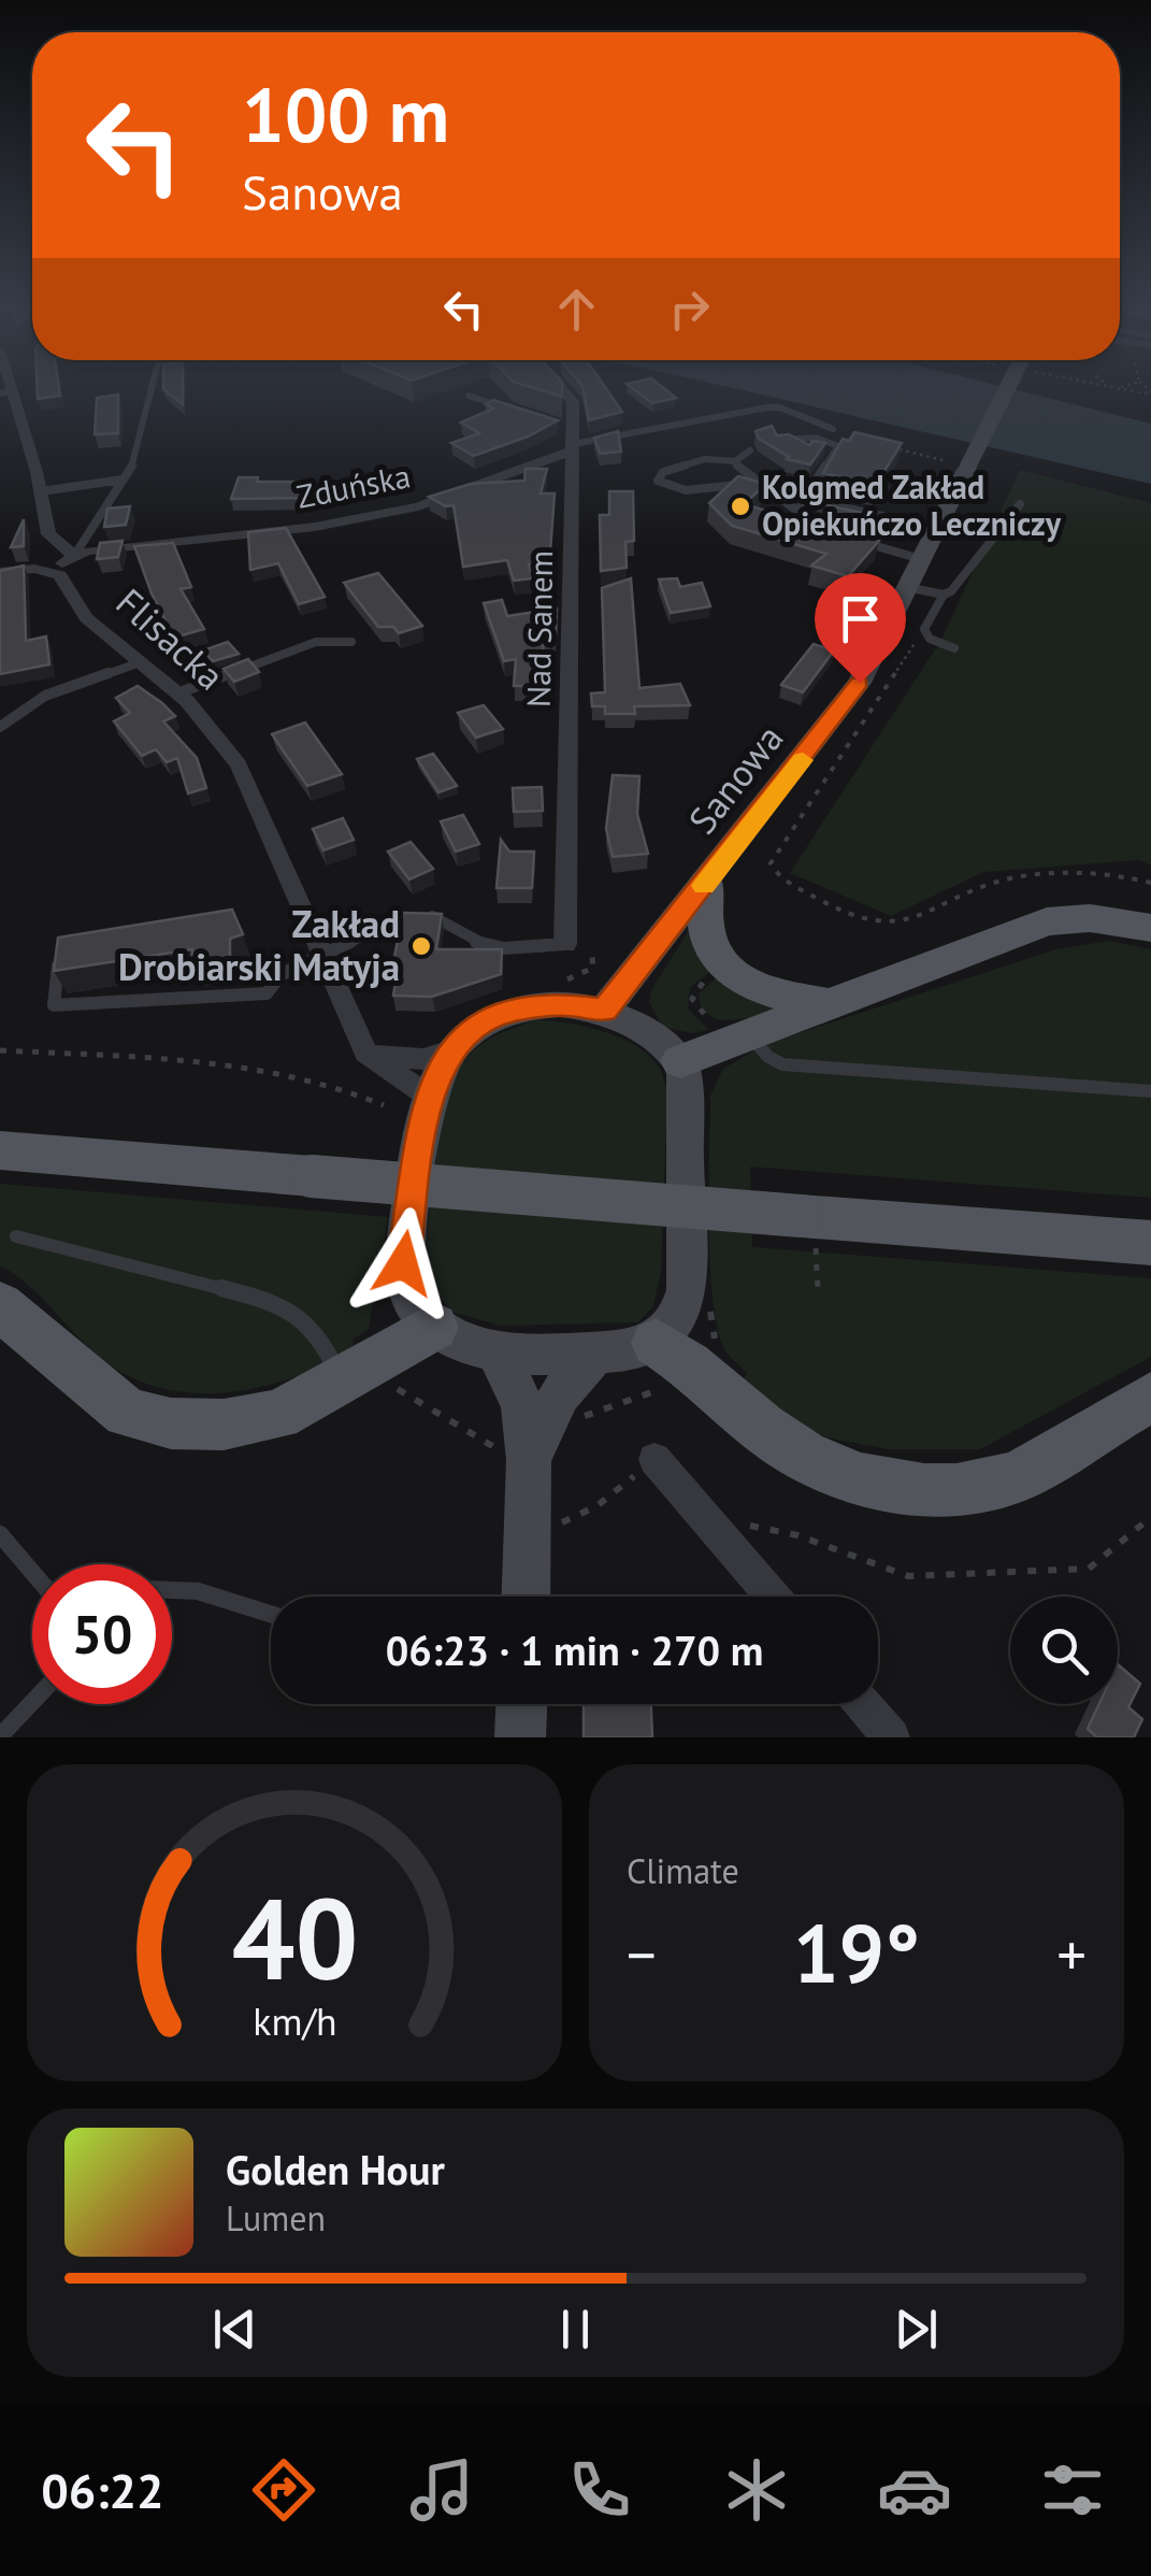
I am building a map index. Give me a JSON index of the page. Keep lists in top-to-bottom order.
{
  "streets": {
    "main road": ["Sanowa"],
    "street": ["Zduńska", "Nad Sanem", "Flisacka"]
  },
  "crossings": [
    ["Zduńska", "Nad Sanem"]
  ],
  "places": ["Kolgmed Zakład Opiekuńczo Leczniczy", "Zakład Drobiarski Matyja"],
  "page": {
    "turn": ["100 m", "Sanowa"],
    "limit": "50",
    "trip": "06:23 · 1 min · 270 m",
    "tile": "Climate",
    "heat": ["−", "19°", "+"],
    "song": ["Golden Hour", "Lumen"],
    "tabs": "06:22",
    "gauge": ["40", "km/h"]
  }
}
